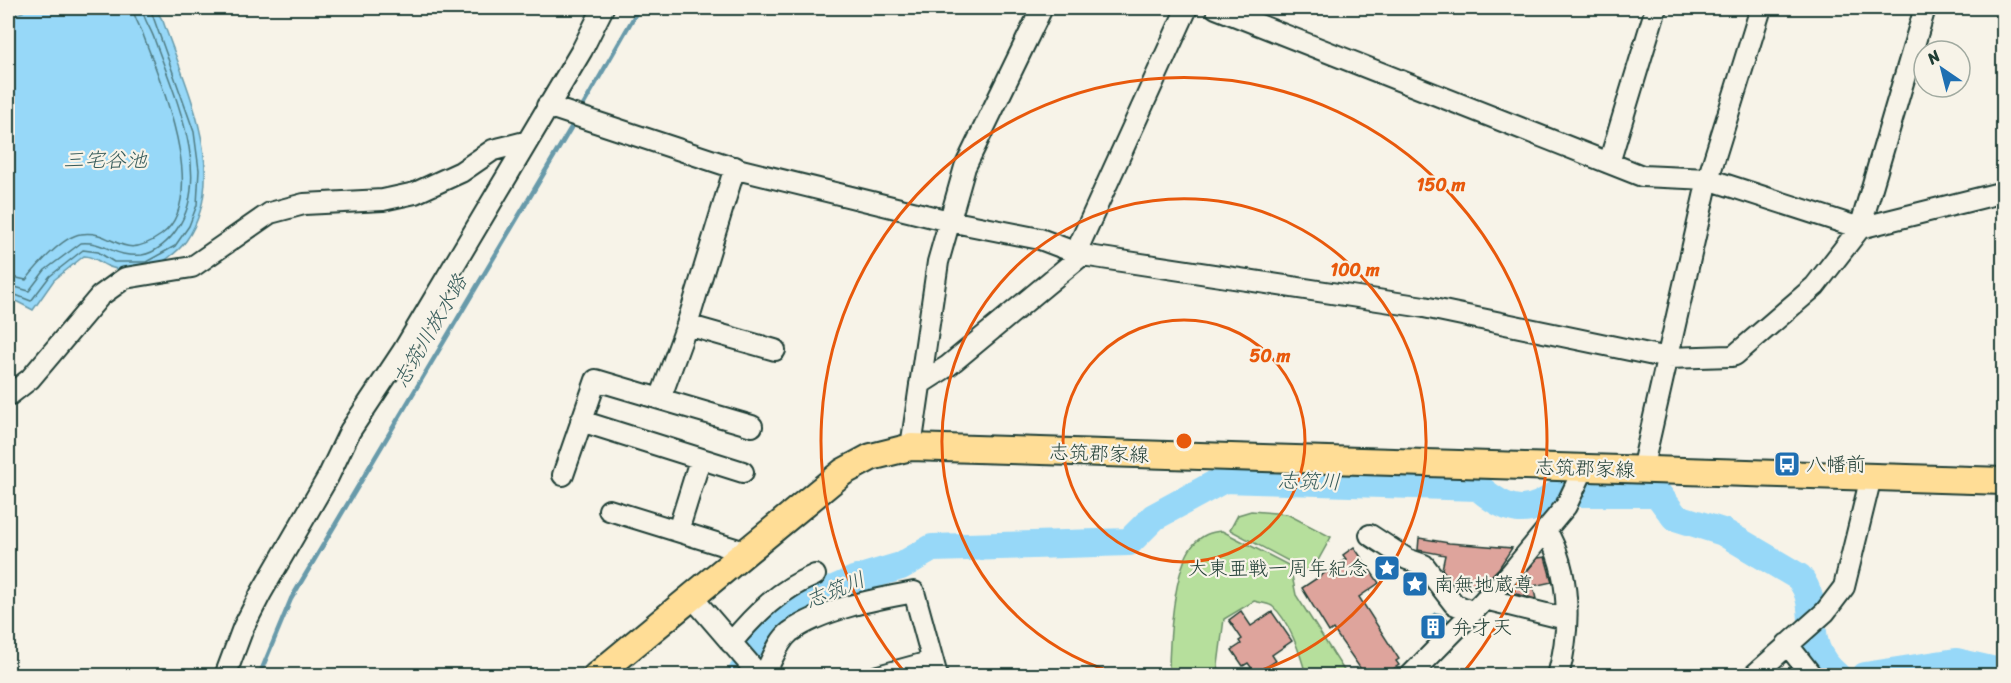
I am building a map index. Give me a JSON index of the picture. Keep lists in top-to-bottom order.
{
  "streets": {
    "main road": ["志筑郡家線"]
  },
  "water": ["三宅谷池", "志筑川放水路", "志筑川"],
  "places": {
    "bus stop": ["八幡前"],
    "place": ["大東亜戦一周年紀念", "南無地蔵尊"],
    "building": ["弁才天"]
  },
  "north": "top left",
  "rings": ["150 m", "100 m", "50 m"]
}
